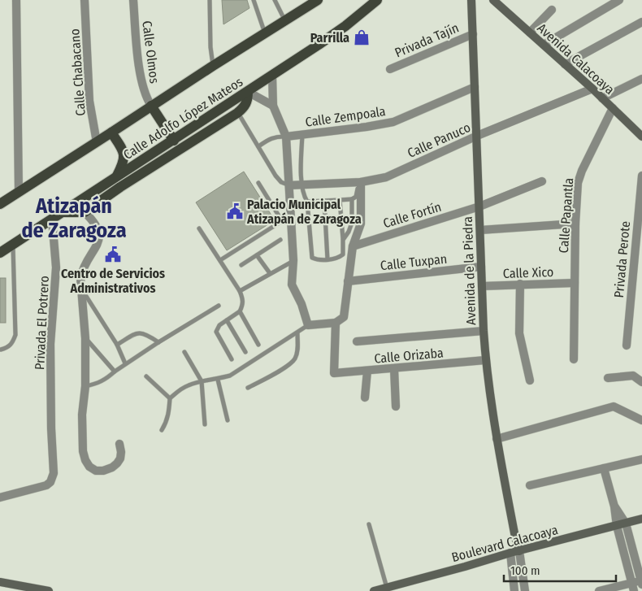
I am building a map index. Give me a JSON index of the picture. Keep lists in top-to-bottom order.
{
  "streets": {
    "main road": ["Calle Adolfo López Mateos"],
    "street": [
      "Privada Tajín",
      "Calle Olmos",
      "Avenida Calacoaya",
      "Calle Chabacano",
      "Calle Zempoala",
      "Calle Panuco",
      "Calle Fortín",
      "Calle Papantla",
      "Privada Perote",
      "Calle Tuxpan",
      "Avenida de la Piedra",
      "Calle Xico",
      "Privada El Potrero",
      "Calle Orizaba",
      "Boulevard Calacoaya"
    ]
  },
  "crossings": [
    ["Privada Tajín", "Avenida de la Piedra"],
    ["Calle Olmos", "Calle Adolfo López Mateos"],
    ["Avenida Calacoaya", "Calle Panuco"],
    ["Avenida Calacoaya", "Calle Papantla"],
    ["Calle Chabacano", "Calle Adolfo López Mateos"],
    ["Calle Zempoala", "Avenida de la Piedra"],
    ["Calle Adolfo López Mateos", "Privada El Potrero"],
    ["Calle Panuco", "Avenida de la Piedra"],
    ["Calle Fortín", "Avenida de la Piedra"],
    ["Calle Papantla", "Calle Xico"],
    ["Calle Tuxpan", "Avenida de la Piedra"],
    ["Avenida de la Piedra", "Calle Xico"],
    ["Avenida de la Piedra", "Calle Orizaba"],
    ["Avenida de la Piedra", "Boulevard Calacoaya"]
  ],
  "districts": ["Atizapán de Zaragoza"],
  "places": {
    "shop": ["Parrilla"],
    "public building": ["Palacio Municipal Atizapán de Zaragoza", "Centro de Servicios Administrativos"]
  },
  "scale_bar": "100 m"
}
